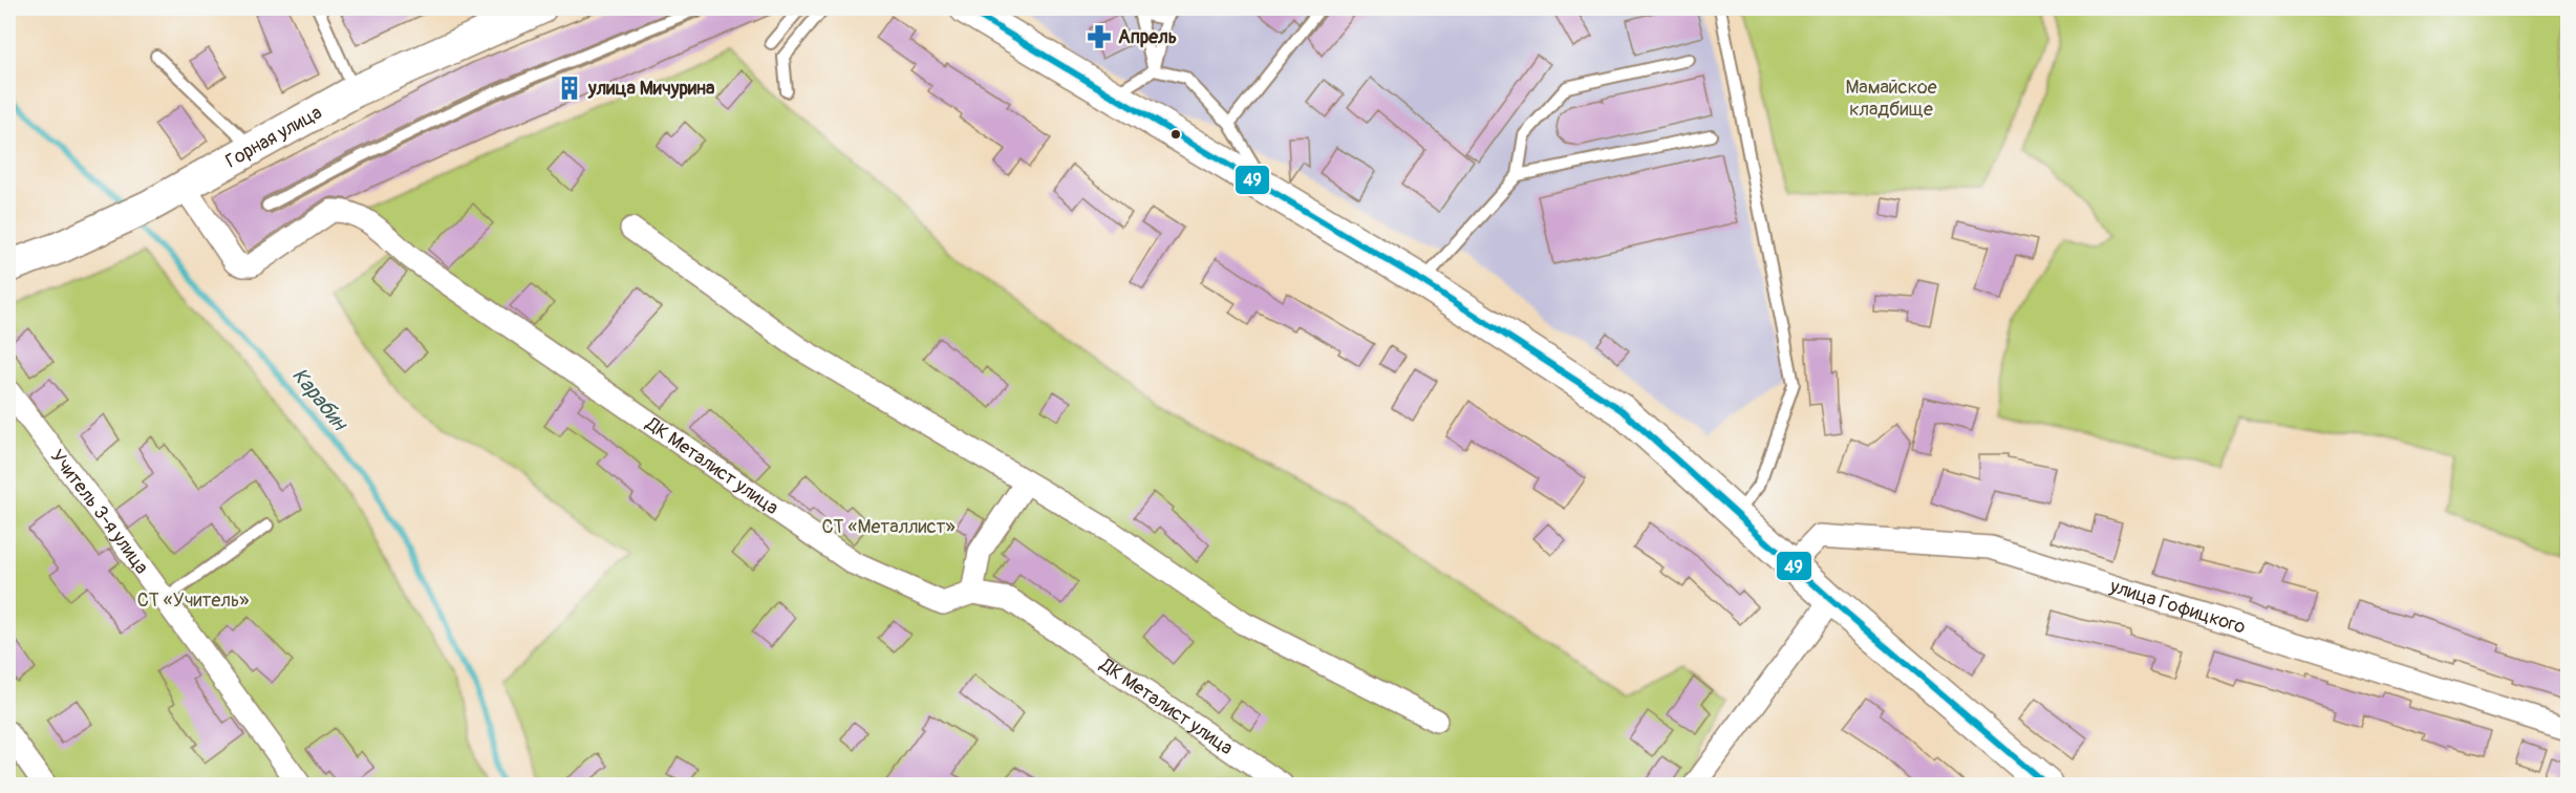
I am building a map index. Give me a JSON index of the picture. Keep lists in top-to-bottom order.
{
  "streets": {
    "street": [
      "Горная улица",
      "ДК Металист улица",
      "Учитель 3-я улица",
      "улица Гофицкого"
    ]
  },
  "crossings": [
    ["Горная улица", "ДК Металист улица"]
  ],
  "water": ["Карабин"],
  "parks": ["Мамайское кладбище", "СТ «Металлист»", "СТ «Учитель»"],
  "places": {
    "pharmacy": ["Апрель"],
    "building": ["улица Мичурина"]
  },
  "lines": ["transit line 49"]
}
